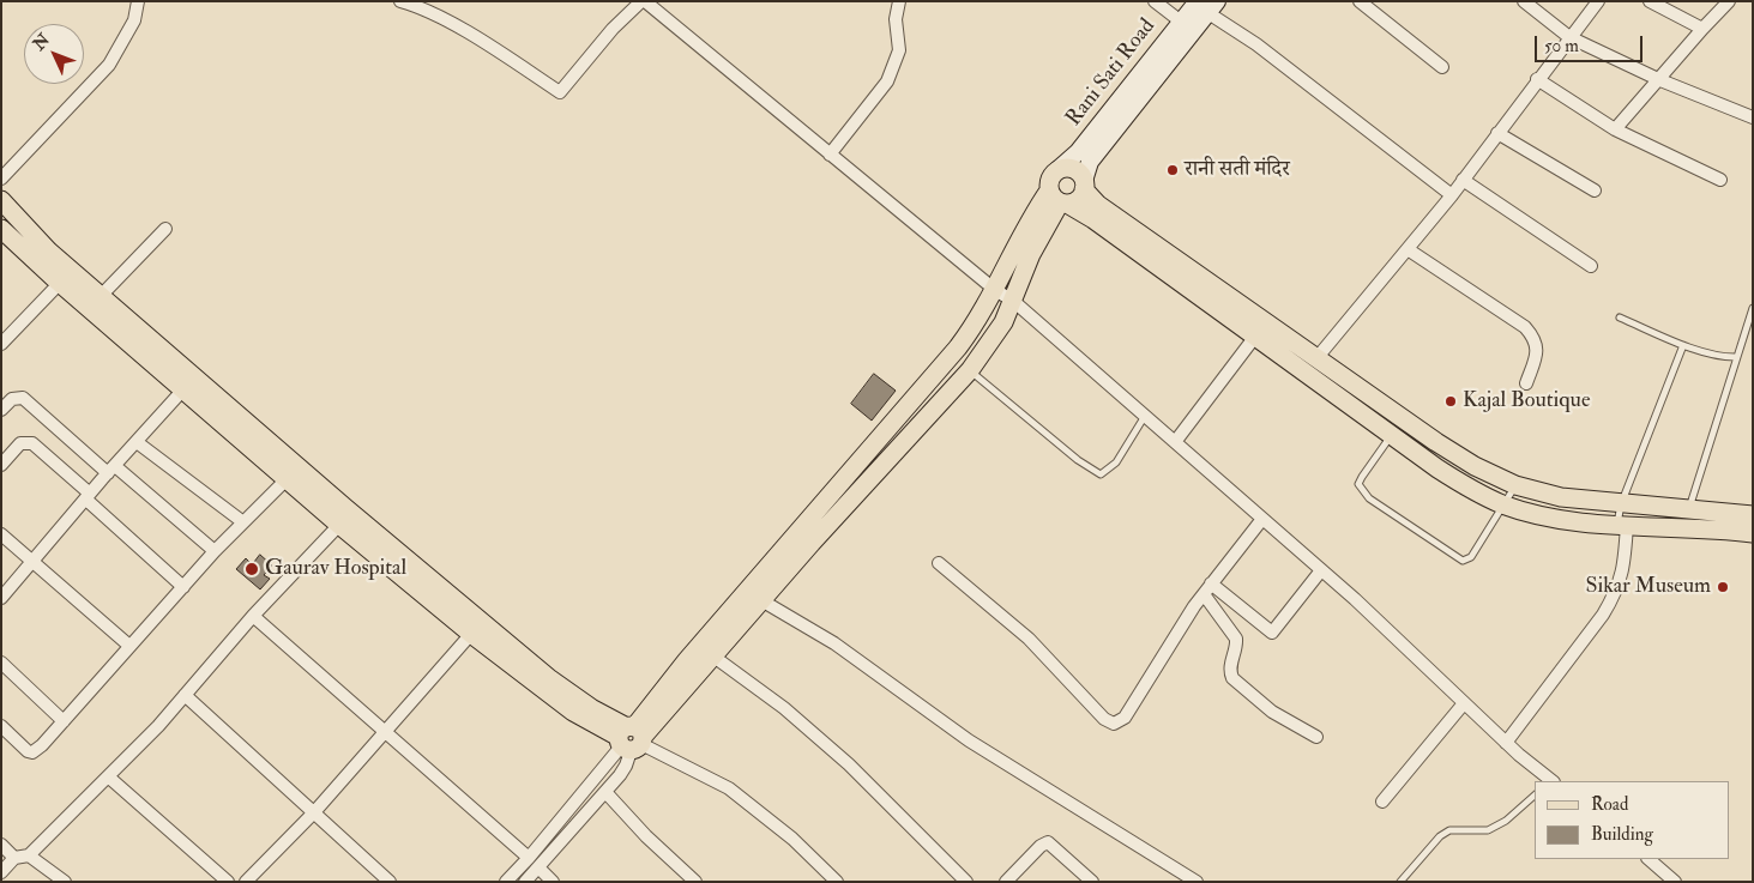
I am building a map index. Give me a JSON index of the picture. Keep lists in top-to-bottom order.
{
  "streets": {
    "street": ["Rani Sati Road"]
  },
  "places": [
    "रानी सती मंदिर",
    "Kajal Boutique",
    "Gaurav Hospital",
    "Sikar Museum"
  ],
  "legend": ["Road", "Building"],
  "scale_bar": "50 m",
  "north": "top left"
}
